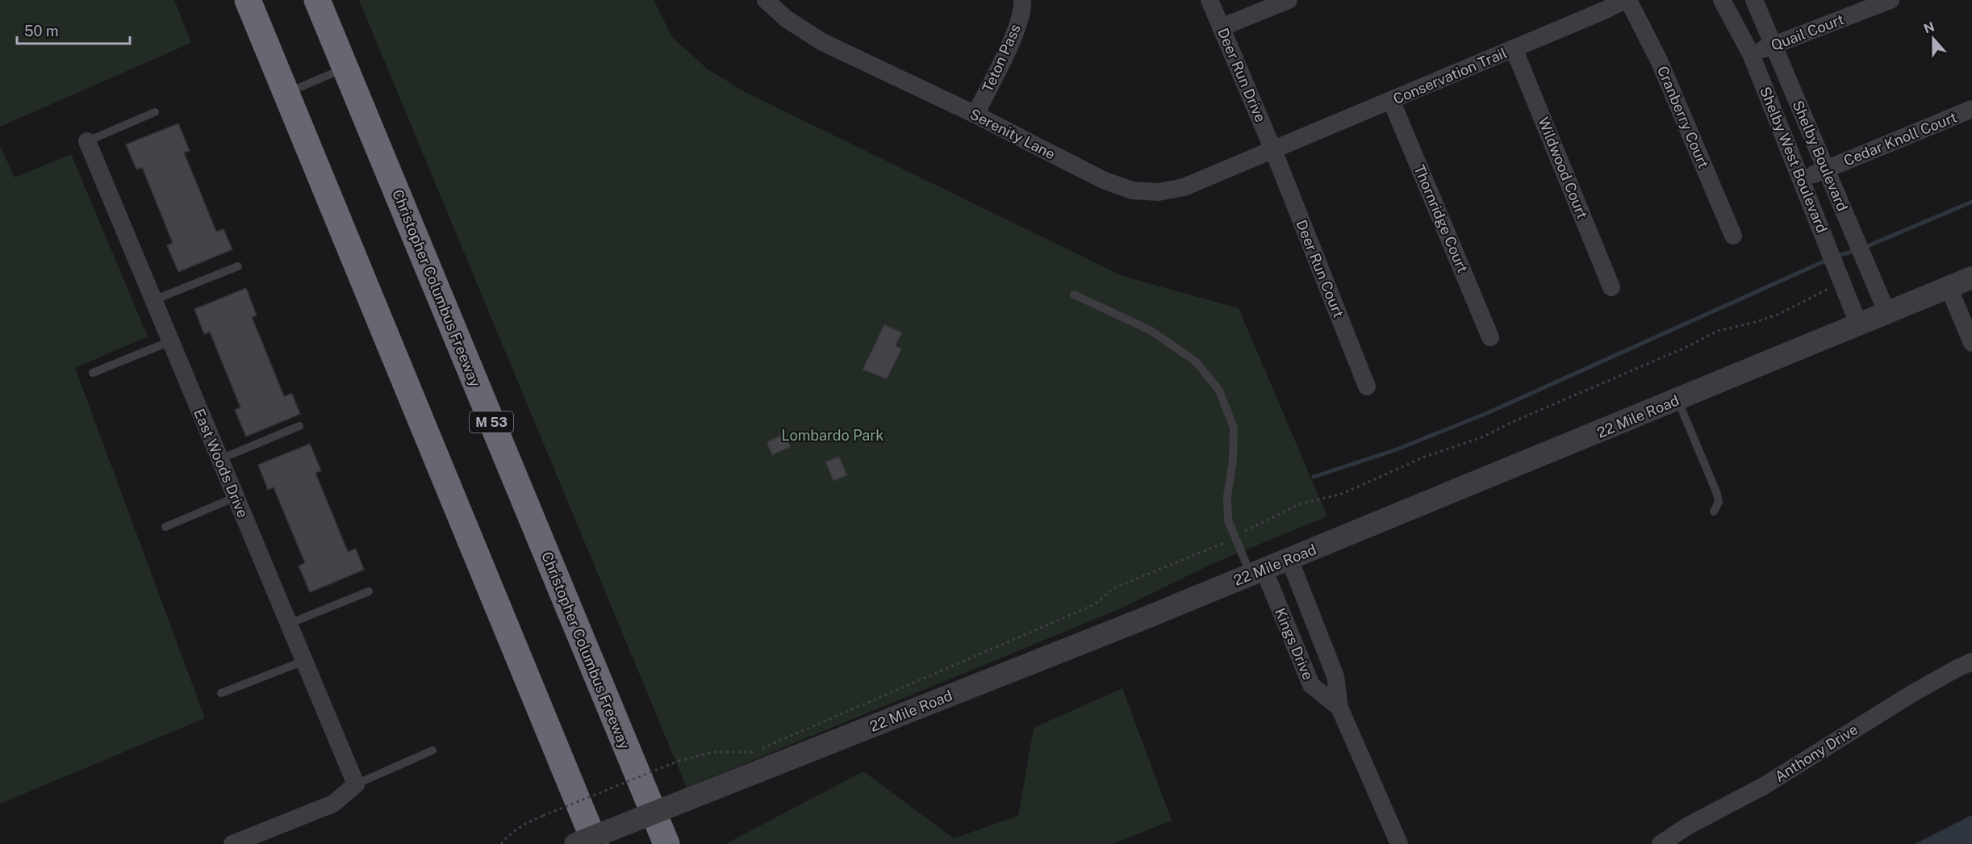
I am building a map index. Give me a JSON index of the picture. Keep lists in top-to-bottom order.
{
  "streets": {
    "highway": ["Christopher Columbus Freeway", "M 53"],
    "street": [
      "Quail Court",
      "Teton Pass",
      "Deer Run Drive",
      "Conservation Trail",
      "Cranberry Court",
      "Serenity Lane",
      "Cedar Knoll Court",
      "Shelby Boulevard",
      "Shelby West Boulevard",
      "Wildwood Court",
      "Thornridge Court",
      "Deer Run Court",
      "22 Mile Road",
      "East Woods Drive",
      "Kings Drive",
      "Anthony Drive"
    ]
  },
  "crossings": [
    ["Quail Court", "Shelby Boulevard"],
    ["Quail Court", "Shelby West Boulevard"],
    ["Teton Pass", "Serenity Lane"],
    ["Deer Run Drive", "Conservation Trail"],
    ["Deer Run Drive", "Serenity Lane"],
    ["Deer Run Drive", "Deer Run Court"],
    ["Conservation Trail", "Cranberry Court"],
    ["Conservation Trail", "Serenity Lane"],
    ["Conservation Trail", "Wildwood Court"],
    ["Conservation Trail", "Thornridge Court"],
    ["Conservation Trail", "Deer Run Court"],
    ["Serenity Lane", "Deer Run Court"],
    ["Cedar Knoll Court", "Shelby Boulevard"],
    ["Cedar Knoll Court", "Shelby West Boulevard"],
    ["Shelby Boulevard", "22 Mile Road"],
    ["Shelby West Boulevard", "22 Mile Road"],
    ["22 Mile Road", "Kings Drive"]
  ],
  "parks": ["Lombardo Park"],
  "scale_bar": "50 m",
  "north": "top"
}
